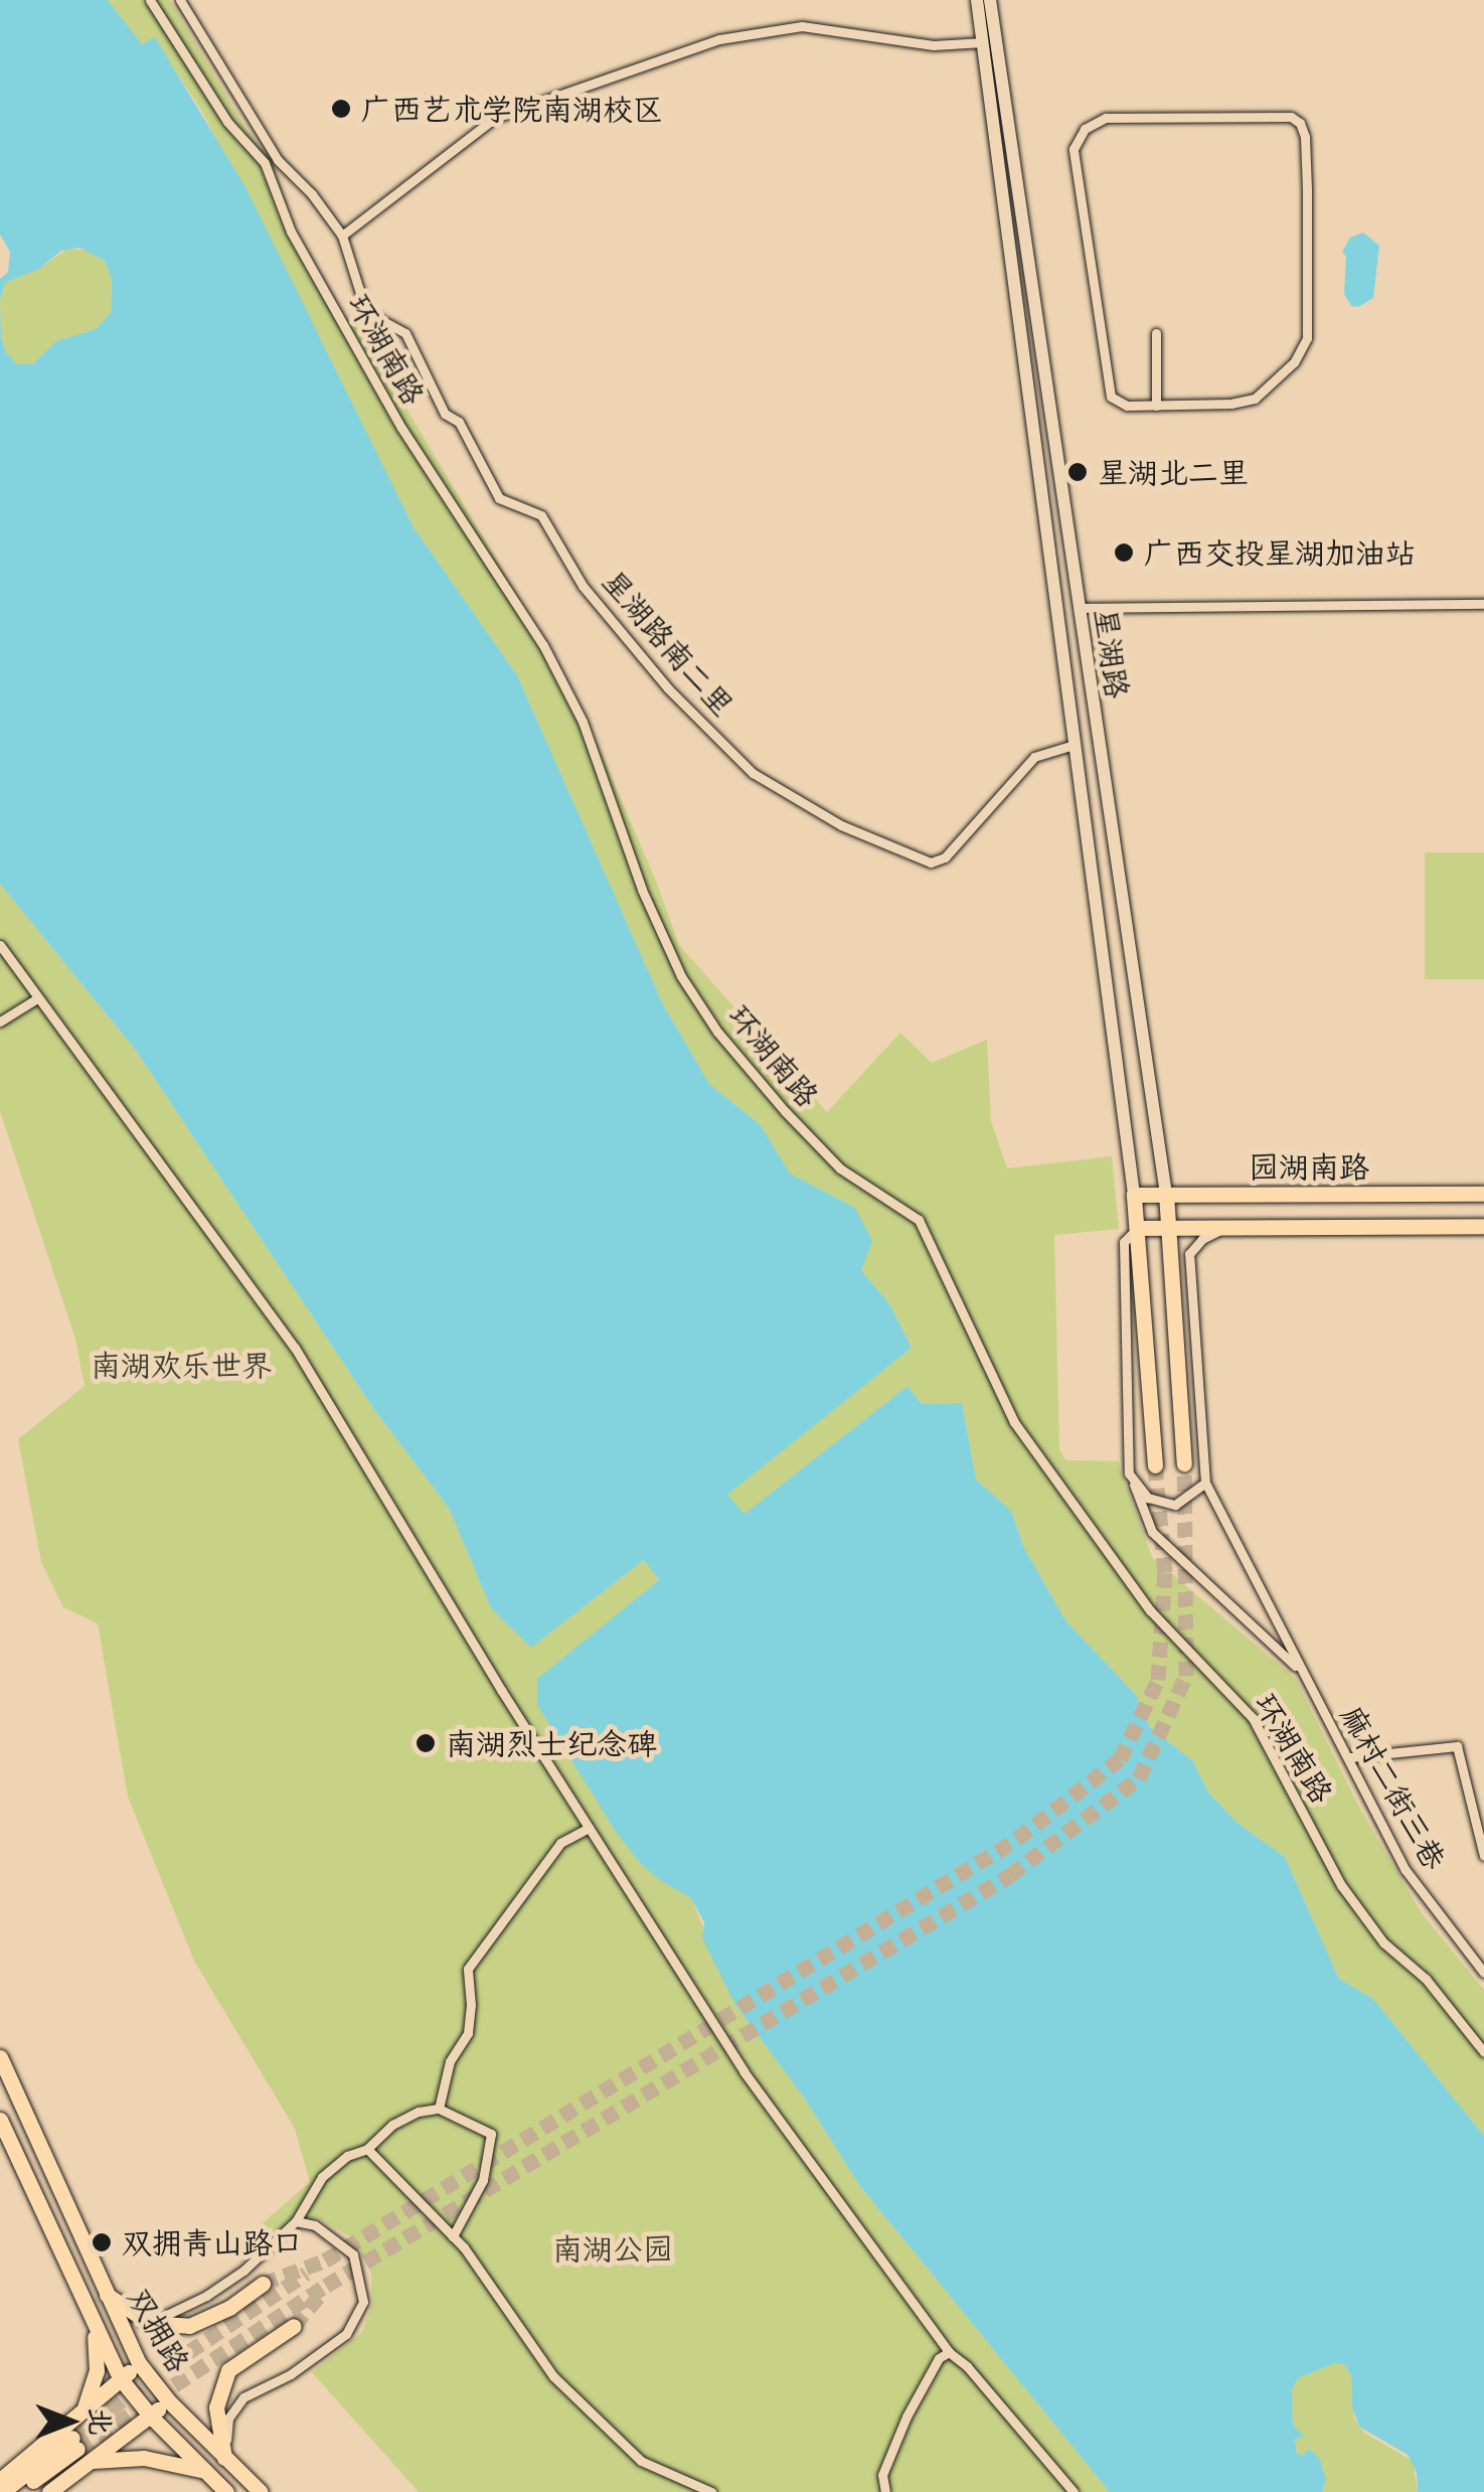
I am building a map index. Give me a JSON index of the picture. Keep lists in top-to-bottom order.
{
  "streets": {
    "main road": ["星湖路", "园湖南路", "双拥路"],
    "street": ["环湖南路", "星湖路南二里", "麻村二街三巷"]
  },
  "crossings": [
    ["星湖路南二里", "星湖路"],
    ["星湖路", "园湖南路"]
  ],
  "parks": ["南湖欢乐世界", "南湖公园"],
  "places": [
    "广西艺术学院南湖校区",
    "星湖北二里",
    "广西交投星湖加油站",
    "南湖烈士纪念碑",
    "双拥青山路口"
  ],
  "north": "right"
}
